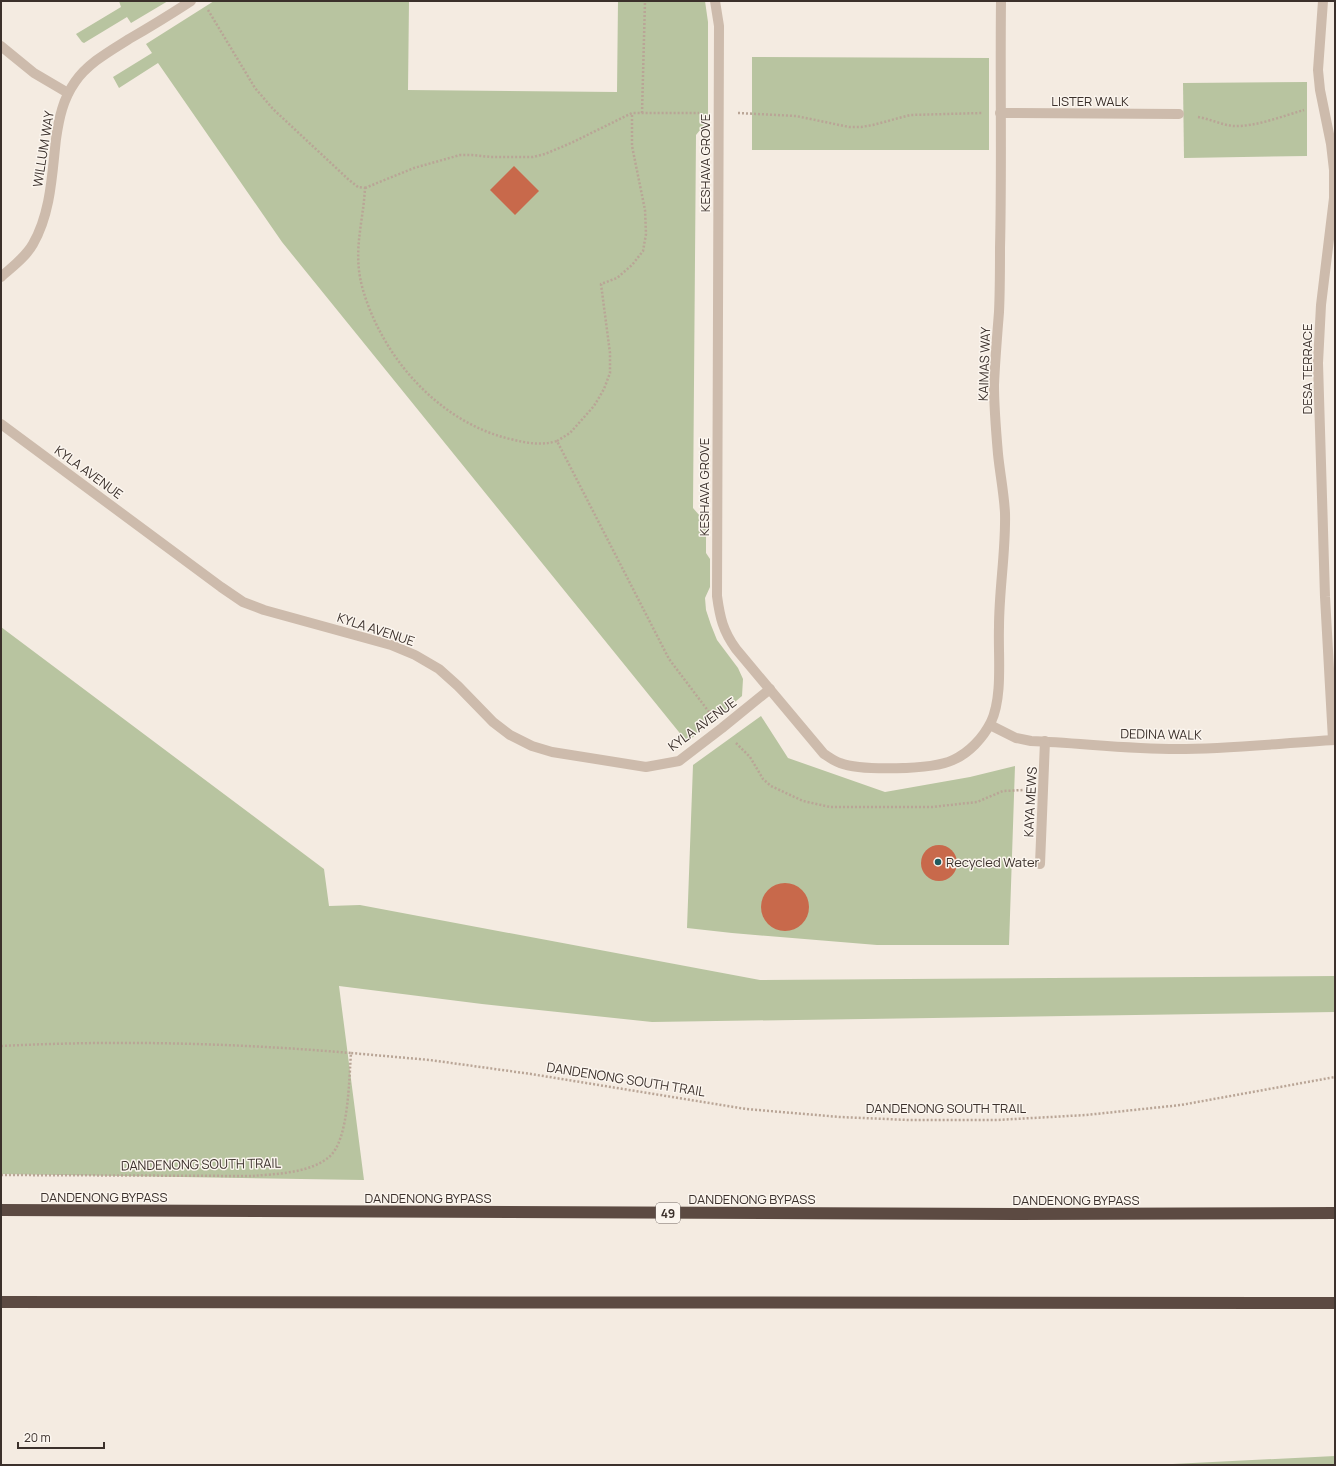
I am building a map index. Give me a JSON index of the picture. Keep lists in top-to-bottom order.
{
  "streets": {
    "highway": ["DANDENONG BYPASS", "49"],
    "street": [
      "LISTER WALK",
      "WILLUM WAY",
      "KESHAVA GROVE",
      "KAIMAS WAY",
      "DESA TERRACE",
      "KYLA AVENUE",
      "DEDINA WALK",
      "KAYA MEWS"
    ],
    "path": ["DANDENONG SOUTH TRAIL"]
  },
  "crossings": [
    ["LISTER WALK", "KAIMAS WAY"],
    ["KESHAVA GROVE", "KAIMAS WAY"],
    ["KESHAVA GROVE", "KYLA AVENUE"],
    ["KESHAVA GROVE", "DEDINA WALK"],
    ["KAIMAS WAY", "DEDINA WALK"],
    ["DESA TERRACE", "DEDINA WALK"],
    ["DEDINA WALK", "KAYA MEWS"]
  ],
  "places": ["Recycled Water"],
  "scale_bar": "20 m"
}
